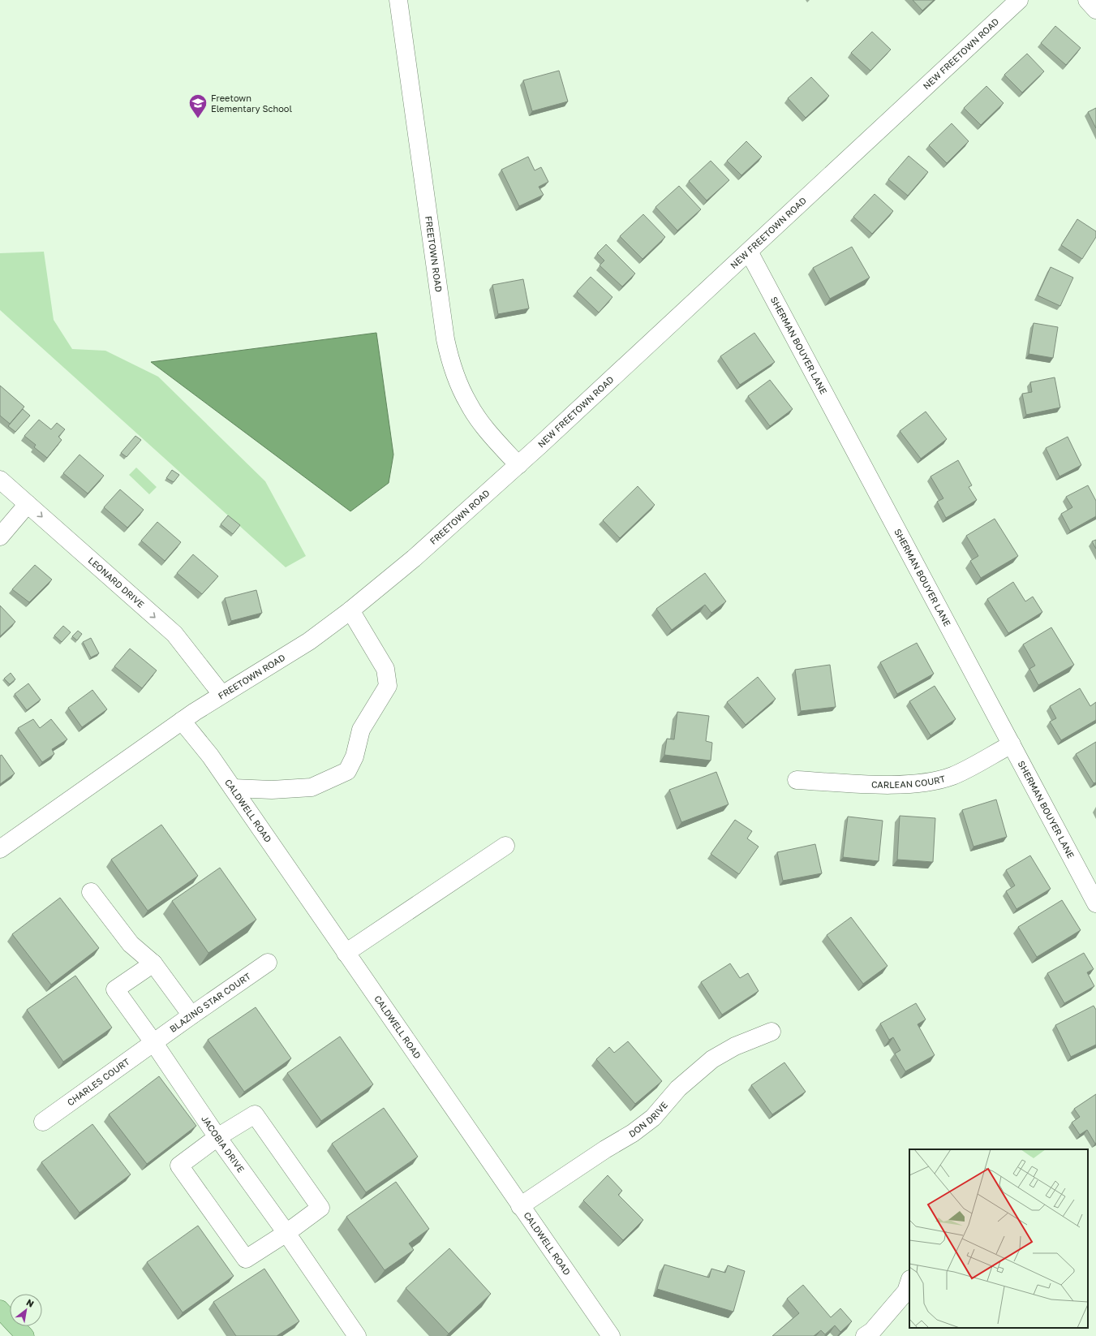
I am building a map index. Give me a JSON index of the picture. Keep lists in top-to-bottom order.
{
  "streets": {
    "street": [
      "NEW FREETOWN ROAD",
      "FREETOWN ROAD",
      "SHERMAN BOUYER LANE",
      "LEONARD DRIVE",
      "CARLEAN COURT",
      "CALDWELL ROAD",
      "BLAZING STAR COURT",
      "CHARLES COURT",
      "DON DRIVE",
      "JACOBIA DRIVE"
    ]
  },
  "crossings": [
    ["NEW FREETOWN ROAD", "FREETOWN ROAD"],
    ["NEW FREETOWN ROAD", "SHERMAN BOUYER LANE"],
    ["FREETOWN ROAD", "LEONARD DRIVE"],
    ["FREETOWN ROAD", "CALDWELL ROAD"],
    ["SHERMAN BOUYER LANE", "CARLEAN COURT"],
    ["CALDWELL ROAD", "DON DRIVE"],
    ["BLAZING STAR COURT", "CHARLES COURT"],
    ["BLAZING STAR COURT", "JACOBIA DRIVE"],
    ["CHARLES COURT", "JACOBIA DRIVE"]
  ],
  "one_way": ["LEONARD DRIVE"],
  "places": {
    "school or university": ["Freetown Elementary School"]
  },
  "north": "top right"
}
